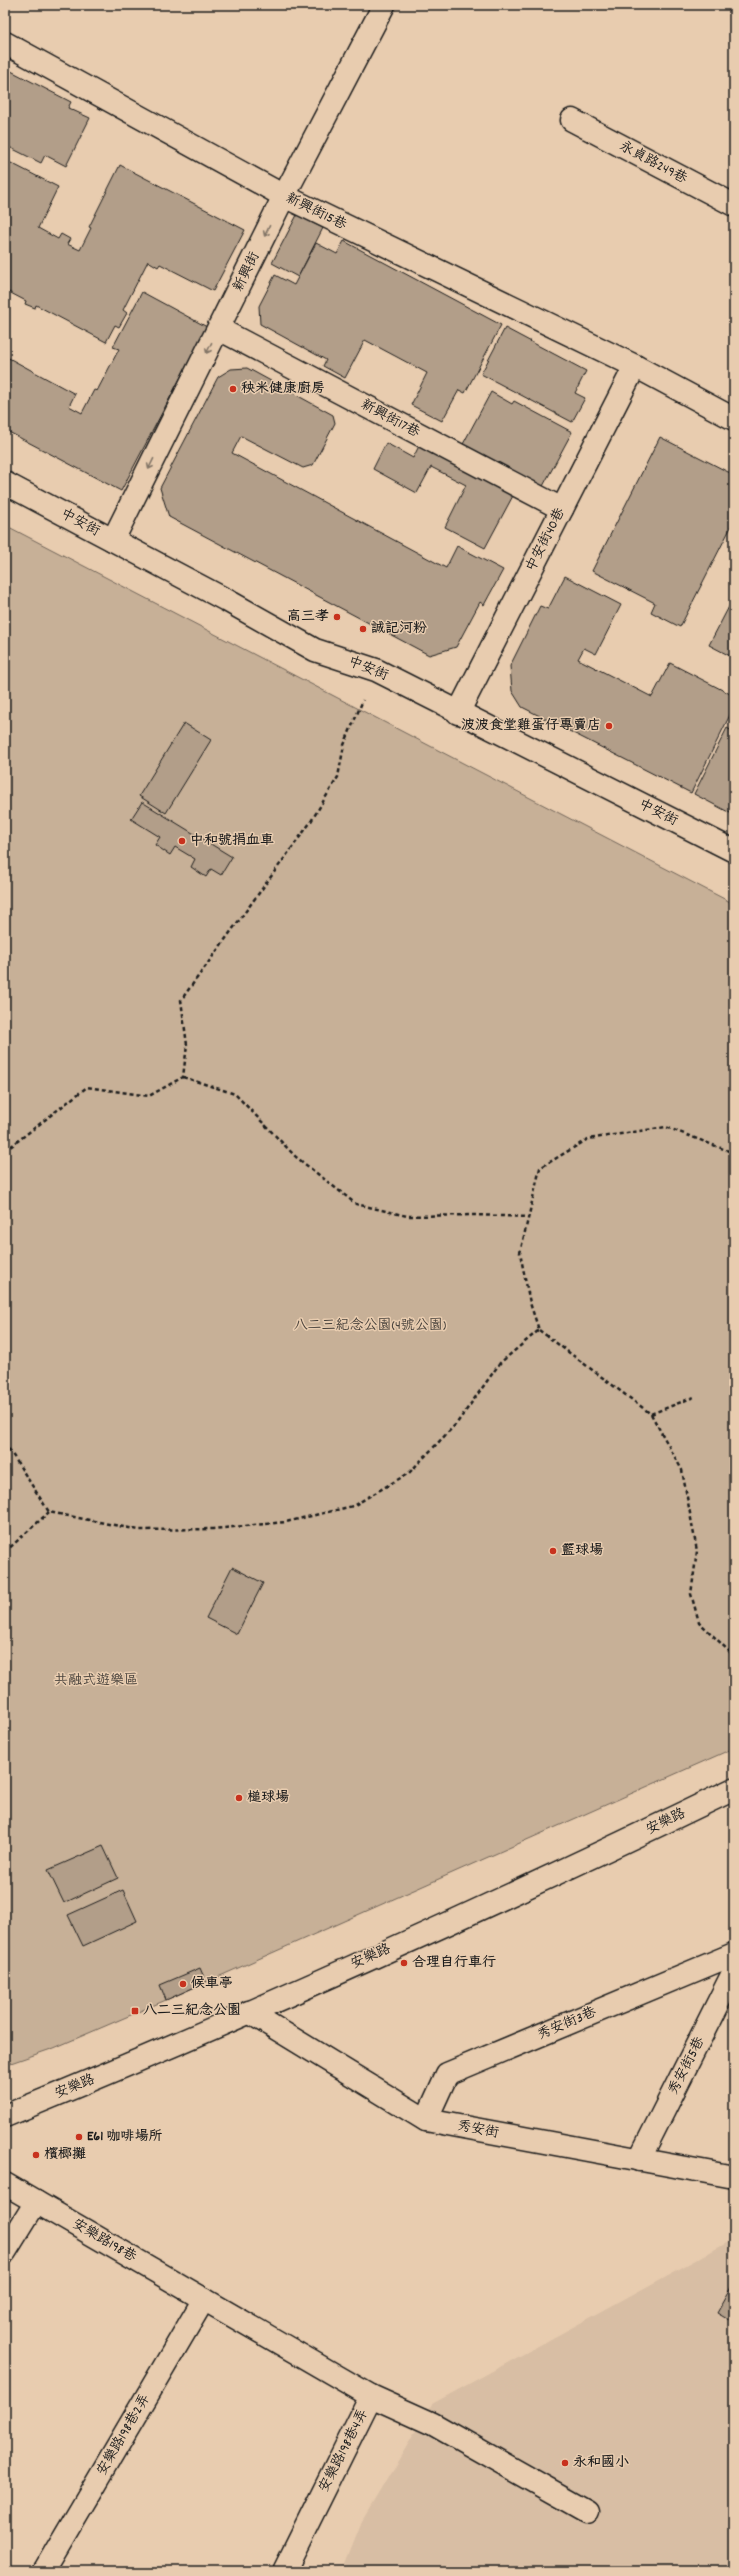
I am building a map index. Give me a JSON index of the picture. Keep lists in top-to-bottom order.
{
  "streets": {
    "street": [
      "永貞路249巷",
      "新興街15巷",
      "新興街",
      "新興街17巷",
      "中安街",
      "中安街40巷",
      "安樂路",
      "秀安街3巷",
      "秀安街5巷",
      "秀安街",
      "安樂路198巷",
      "安樂路198巷2弄",
      "安樂路198巷4弄"
    ]
  },
  "crossings": [
    ["新興街15巷", "新興街"],
    ["新興街15巷", "中安街40巷"],
    ["新興街", "新興街17巷"],
    ["新興街", "中安街"],
    ["新興街17巷", "中安街40巷"],
    ["中安街", "中安街40巷"],
    ["安樂路", "秀安街"],
    ["秀安街3巷", "秀安街"],
    ["秀安街5巷", "秀安街"],
    ["安樂路198巷", "安樂路198巷2弄"],
    ["安樂路198巷", "安樂路198巷4弄"],
    ["安樂路198巷2弄", "安樂路198巷4弄"]
  ],
  "one_way": ["新興街"],
  "parks": ["八二三紀念公園(4號公園)", "共融式遊樂區"],
  "places": {
    "other": [
      "秧米健康廚房",
      "高三孝",
      "誠記河粉",
      "波波食堂雞蛋仔專賣店",
      "中和號捐血車",
      "籃球場",
      "槌球場",
      "合理自行車行",
      "候車亭",
      "E61 咖啡場所",
      "檳榔攤",
      "永和國小"
    ],
    "transit": ["八二三紀念公園"]
  }
}
